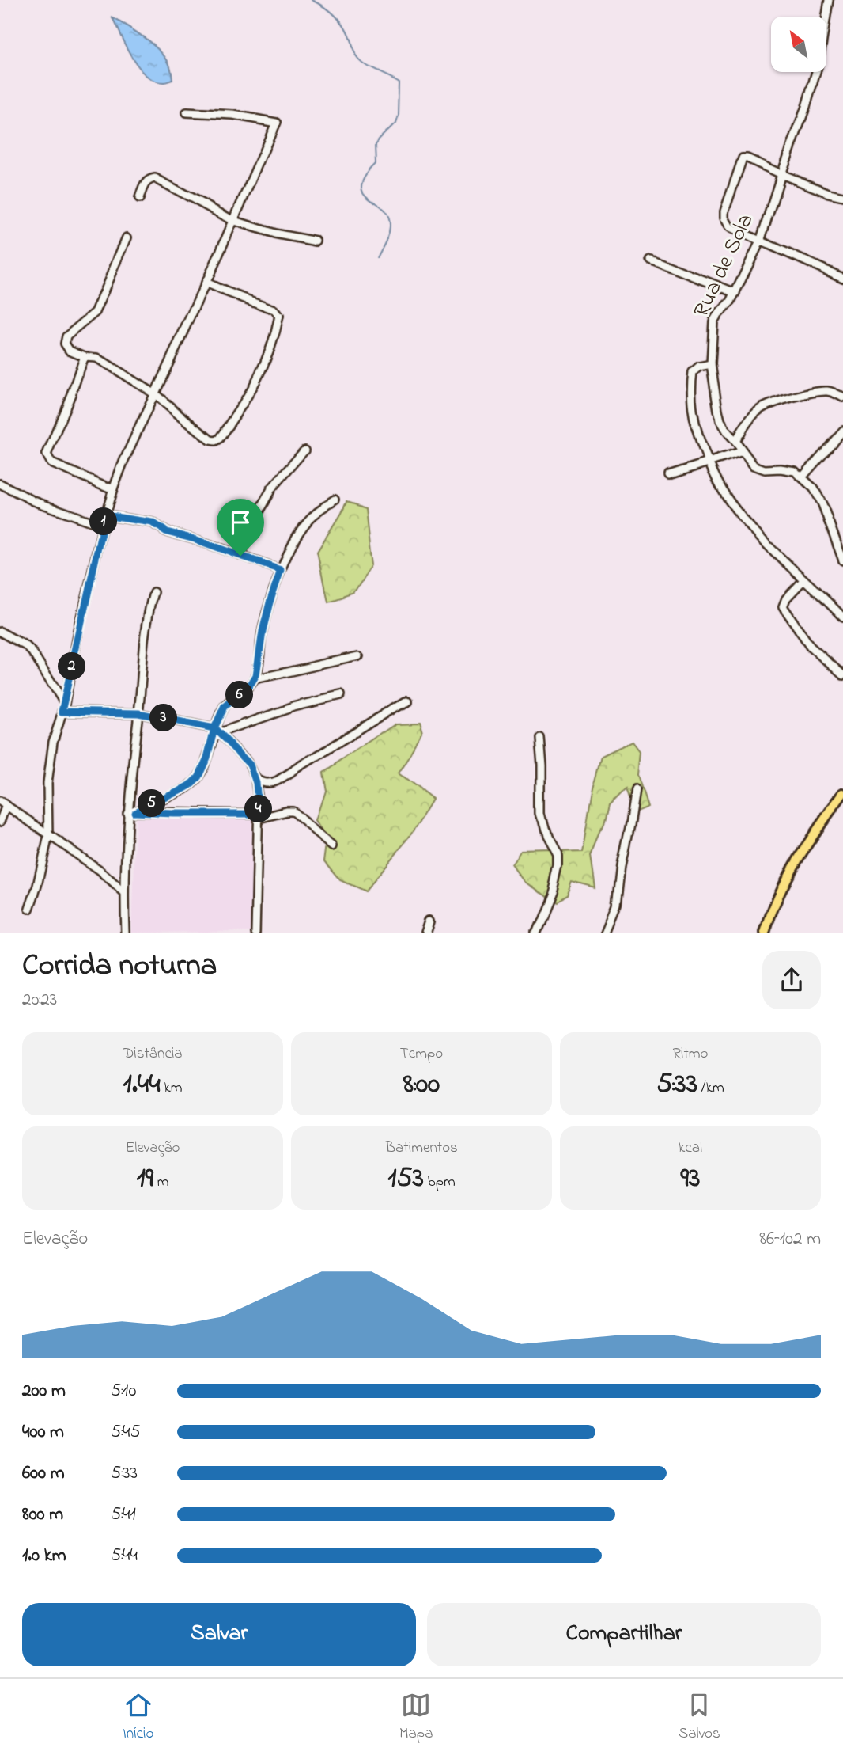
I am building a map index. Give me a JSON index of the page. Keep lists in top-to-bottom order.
{
  "streets": {
    "street": ["Rua de Sola"]
  },
  "north": "top left",
  "page": {
    "pins": [
      "1",
      "2",
      "6",
      "3",
      "5",
      "4"
    ],
    "heading": ["Corrida noturna", "20:23"],
    "stats": [
      ["Distância", "1.44 km"],
      ["Tempo", "8:00"],
      ["Ritmo", "5:33 /km"],
      ["Elevação", "19 m"],
      ["Batimentos", "153 bpm"],
      ["kcal", "93"]
    ],
    "chart": ["Elevação", "86–102 m"],
    "list": [
      {
        "name": "200 m",
        "note": "5:10"
      },
      {
        "name": "400 m",
        "note": "5:45"
      },
      {
        "name": "600 m",
        "note": "5:33"
      },
      {
        "name": "800 m",
        "note": "5:41"
      },
      {
        "name": "1.0 km",
        "note": "5:44"
      }
    ],
    "buttons": ["Salvar", "Compartilhar"],
    "tabs": ["Início", "Mapa", "Salvos"]
  }
}
